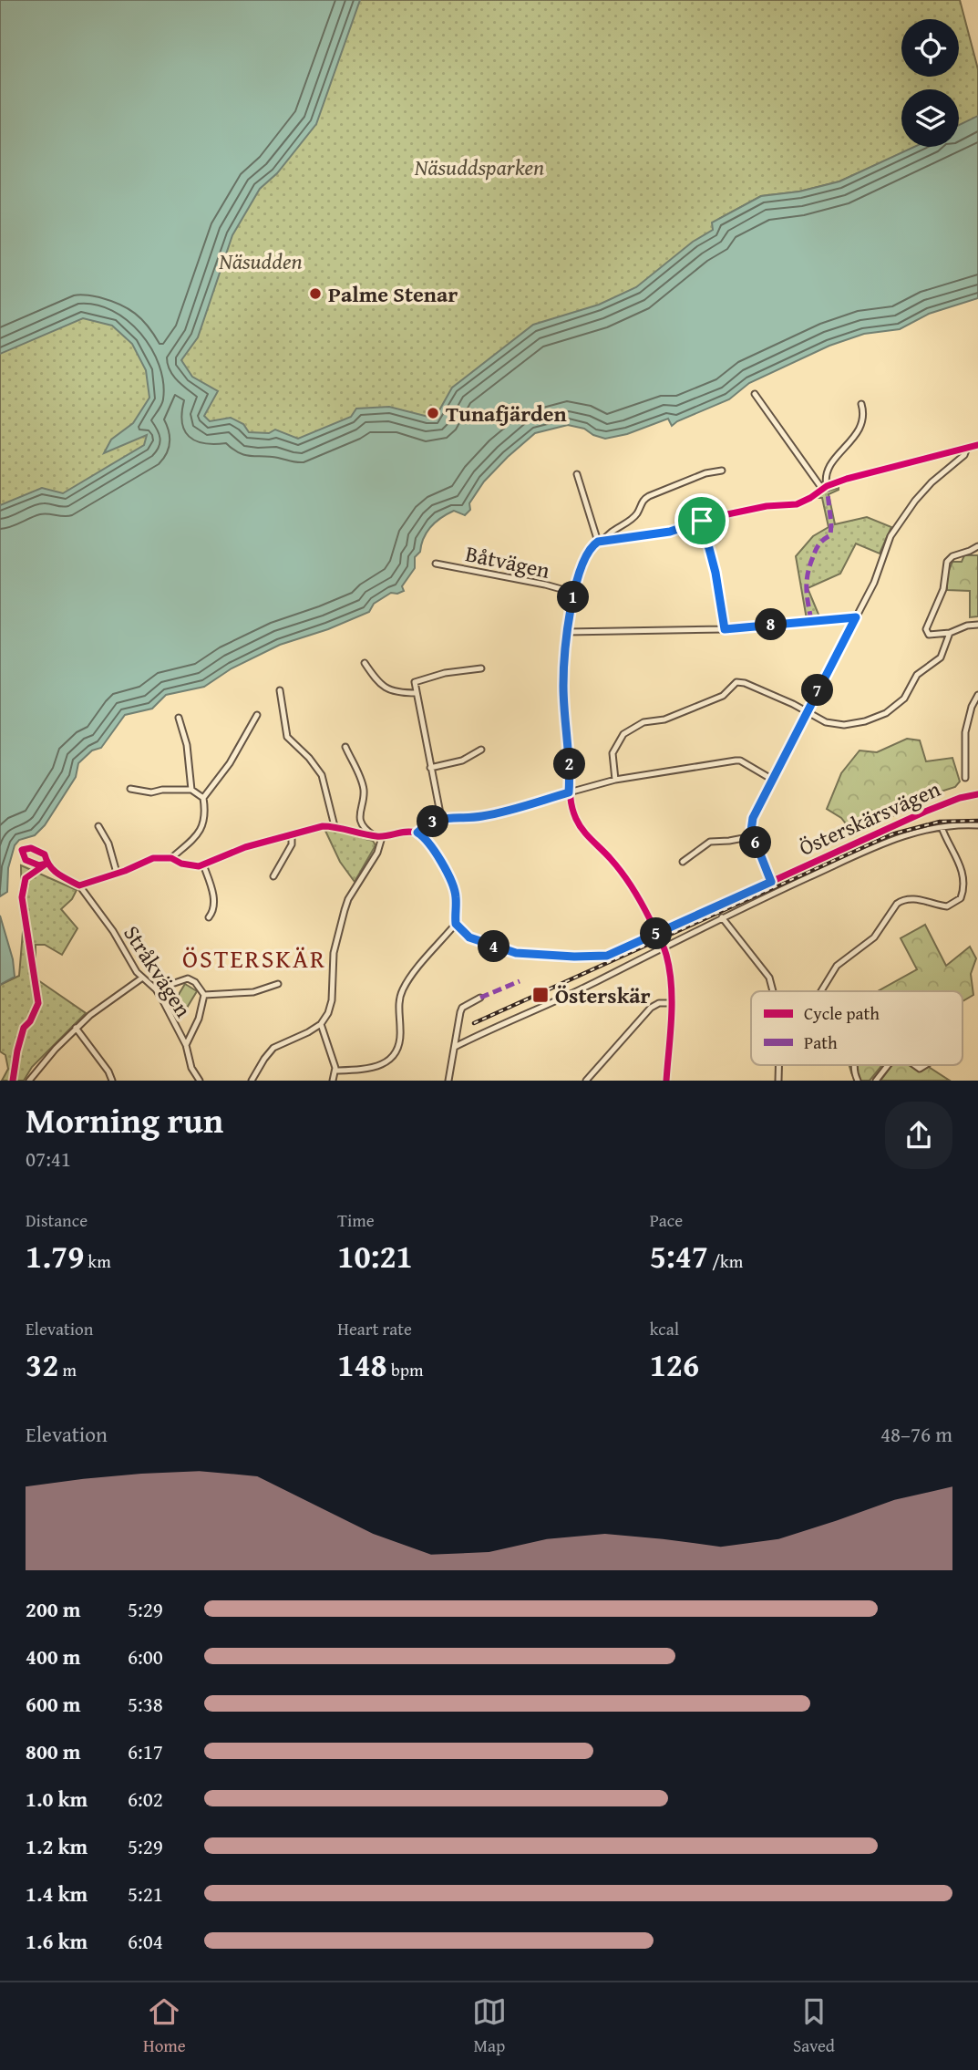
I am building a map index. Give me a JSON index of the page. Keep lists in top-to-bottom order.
{
  "streets": {
    "street": ["Båtvägen", "Österskärsvägen", "Stråkvägen"]
  },
  "districts": ["ÖSTERSKÄR"],
  "parks": ["Näsuddsparken", "Näsudden"],
  "places": {
    "other": ["Palme Stenar", "Tunafjärden"],
    "transit": ["Österskär"]
  },
  "legend": ["Cycle path", "Path"],
  "page": {
    "pins": [
      "1",
      "8",
      "7",
      "2",
      "3",
      "6",
      "5",
      "4"
    ],
    "heading": ["Morning run", "07:41"],
    "stats": [
      ["Distance", "1.79 km"],
      ["Time", "10:21"],
      ["Pace", "5:47 /km"],
      ["Elevation", "32 m"],
      ["Heart rate", "148 bpm"],
      ["kcal", "126"]
    ],
    "chart": ["Elevation", "48–76 m"],
    "list": [
      {
        "name": "200 m",
        "note": "5:29"
      },
      {
        "name": "400 m",
        "note": "6:00"
      },
      {
        "name": "600 m",
        "note": "5:38"
      },
      {
        "name": "800 m",
        "note": "6:17"
      },
      {
        "name": "1.0 km",
        "note": "6:02"
      },
      {
        "name": "1.2 km",
        "note": "5:29"
      },
      {
        "name": "1.4 km",
        "note": "5:21"
      },
      {
        "name": "1.6 km",
        "note": "6:04"
      }
    ],
    "tabs": ["Home", "Map", "Saved"]
  }
}
